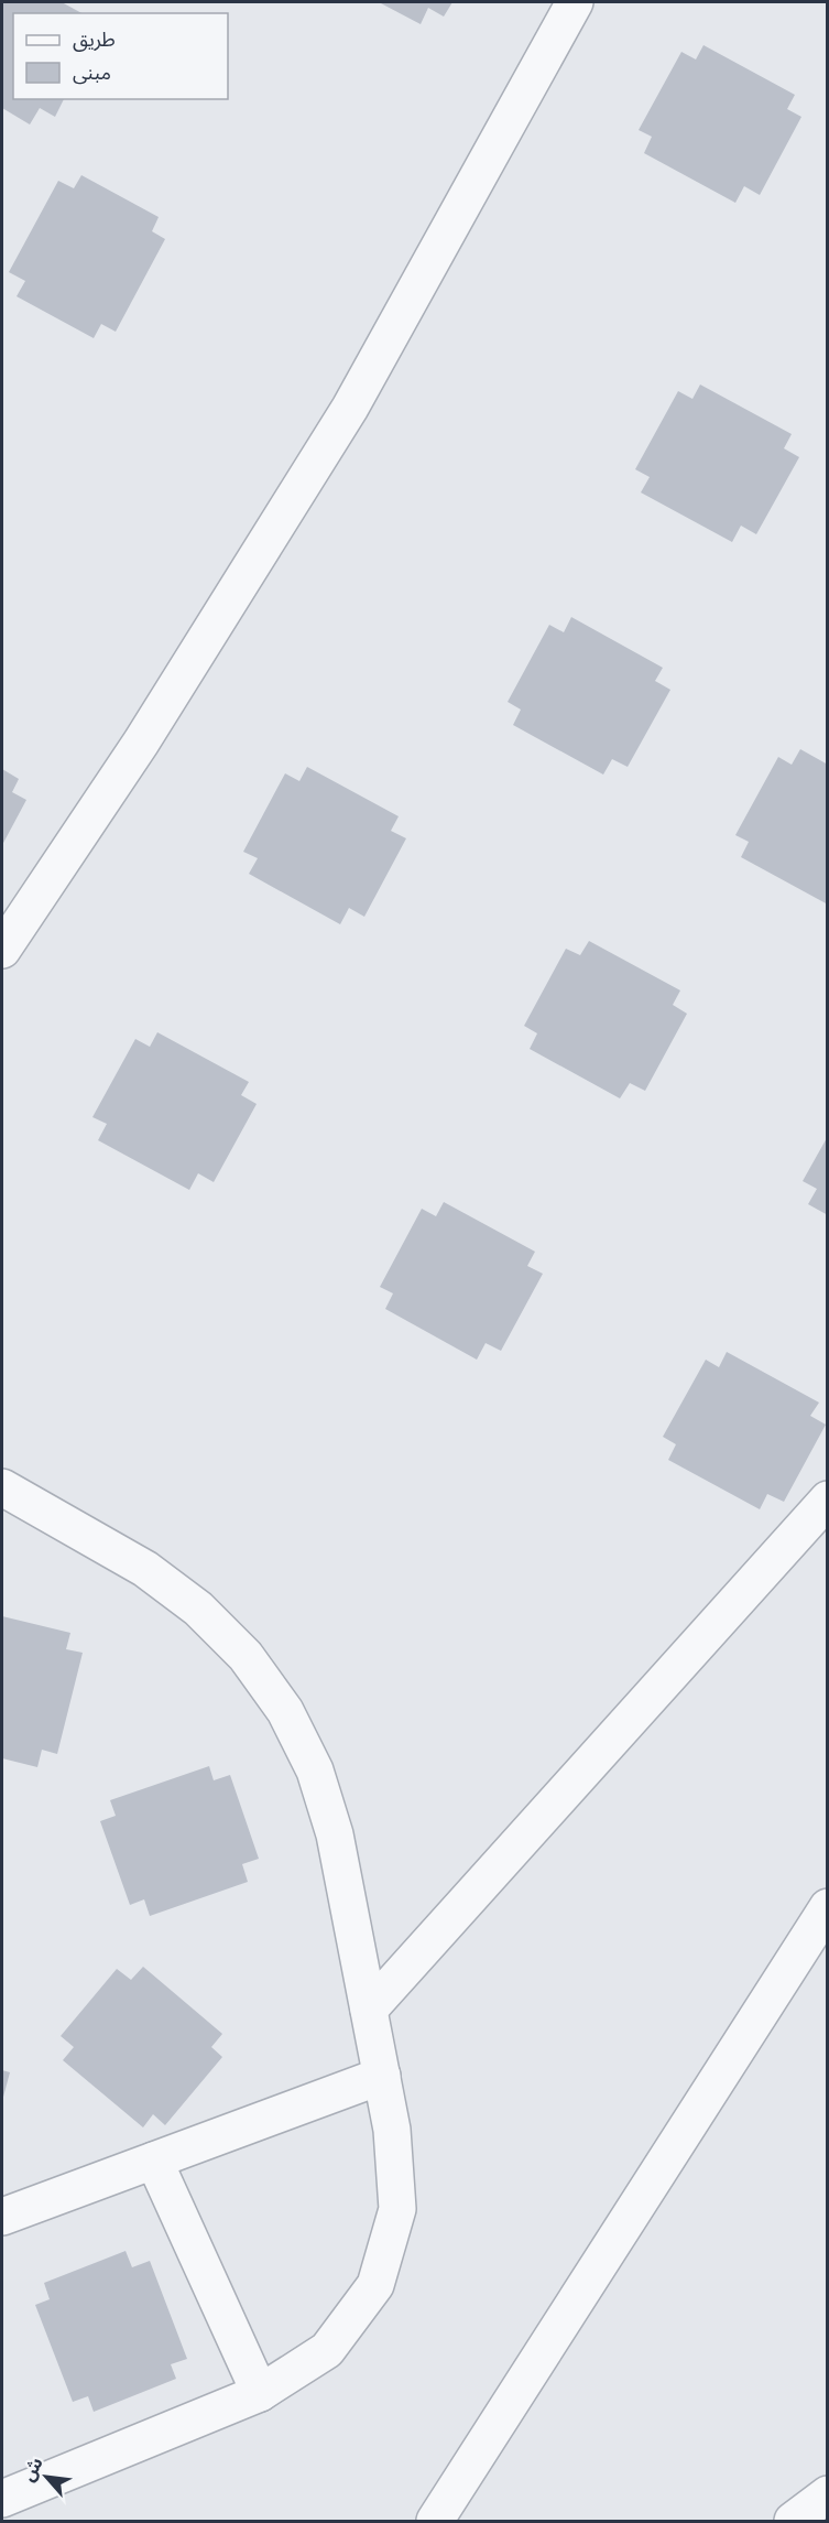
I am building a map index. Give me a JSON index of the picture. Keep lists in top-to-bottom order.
{
  "legend": ["طريق", "مبنى"],
  "north": "top left"
}
